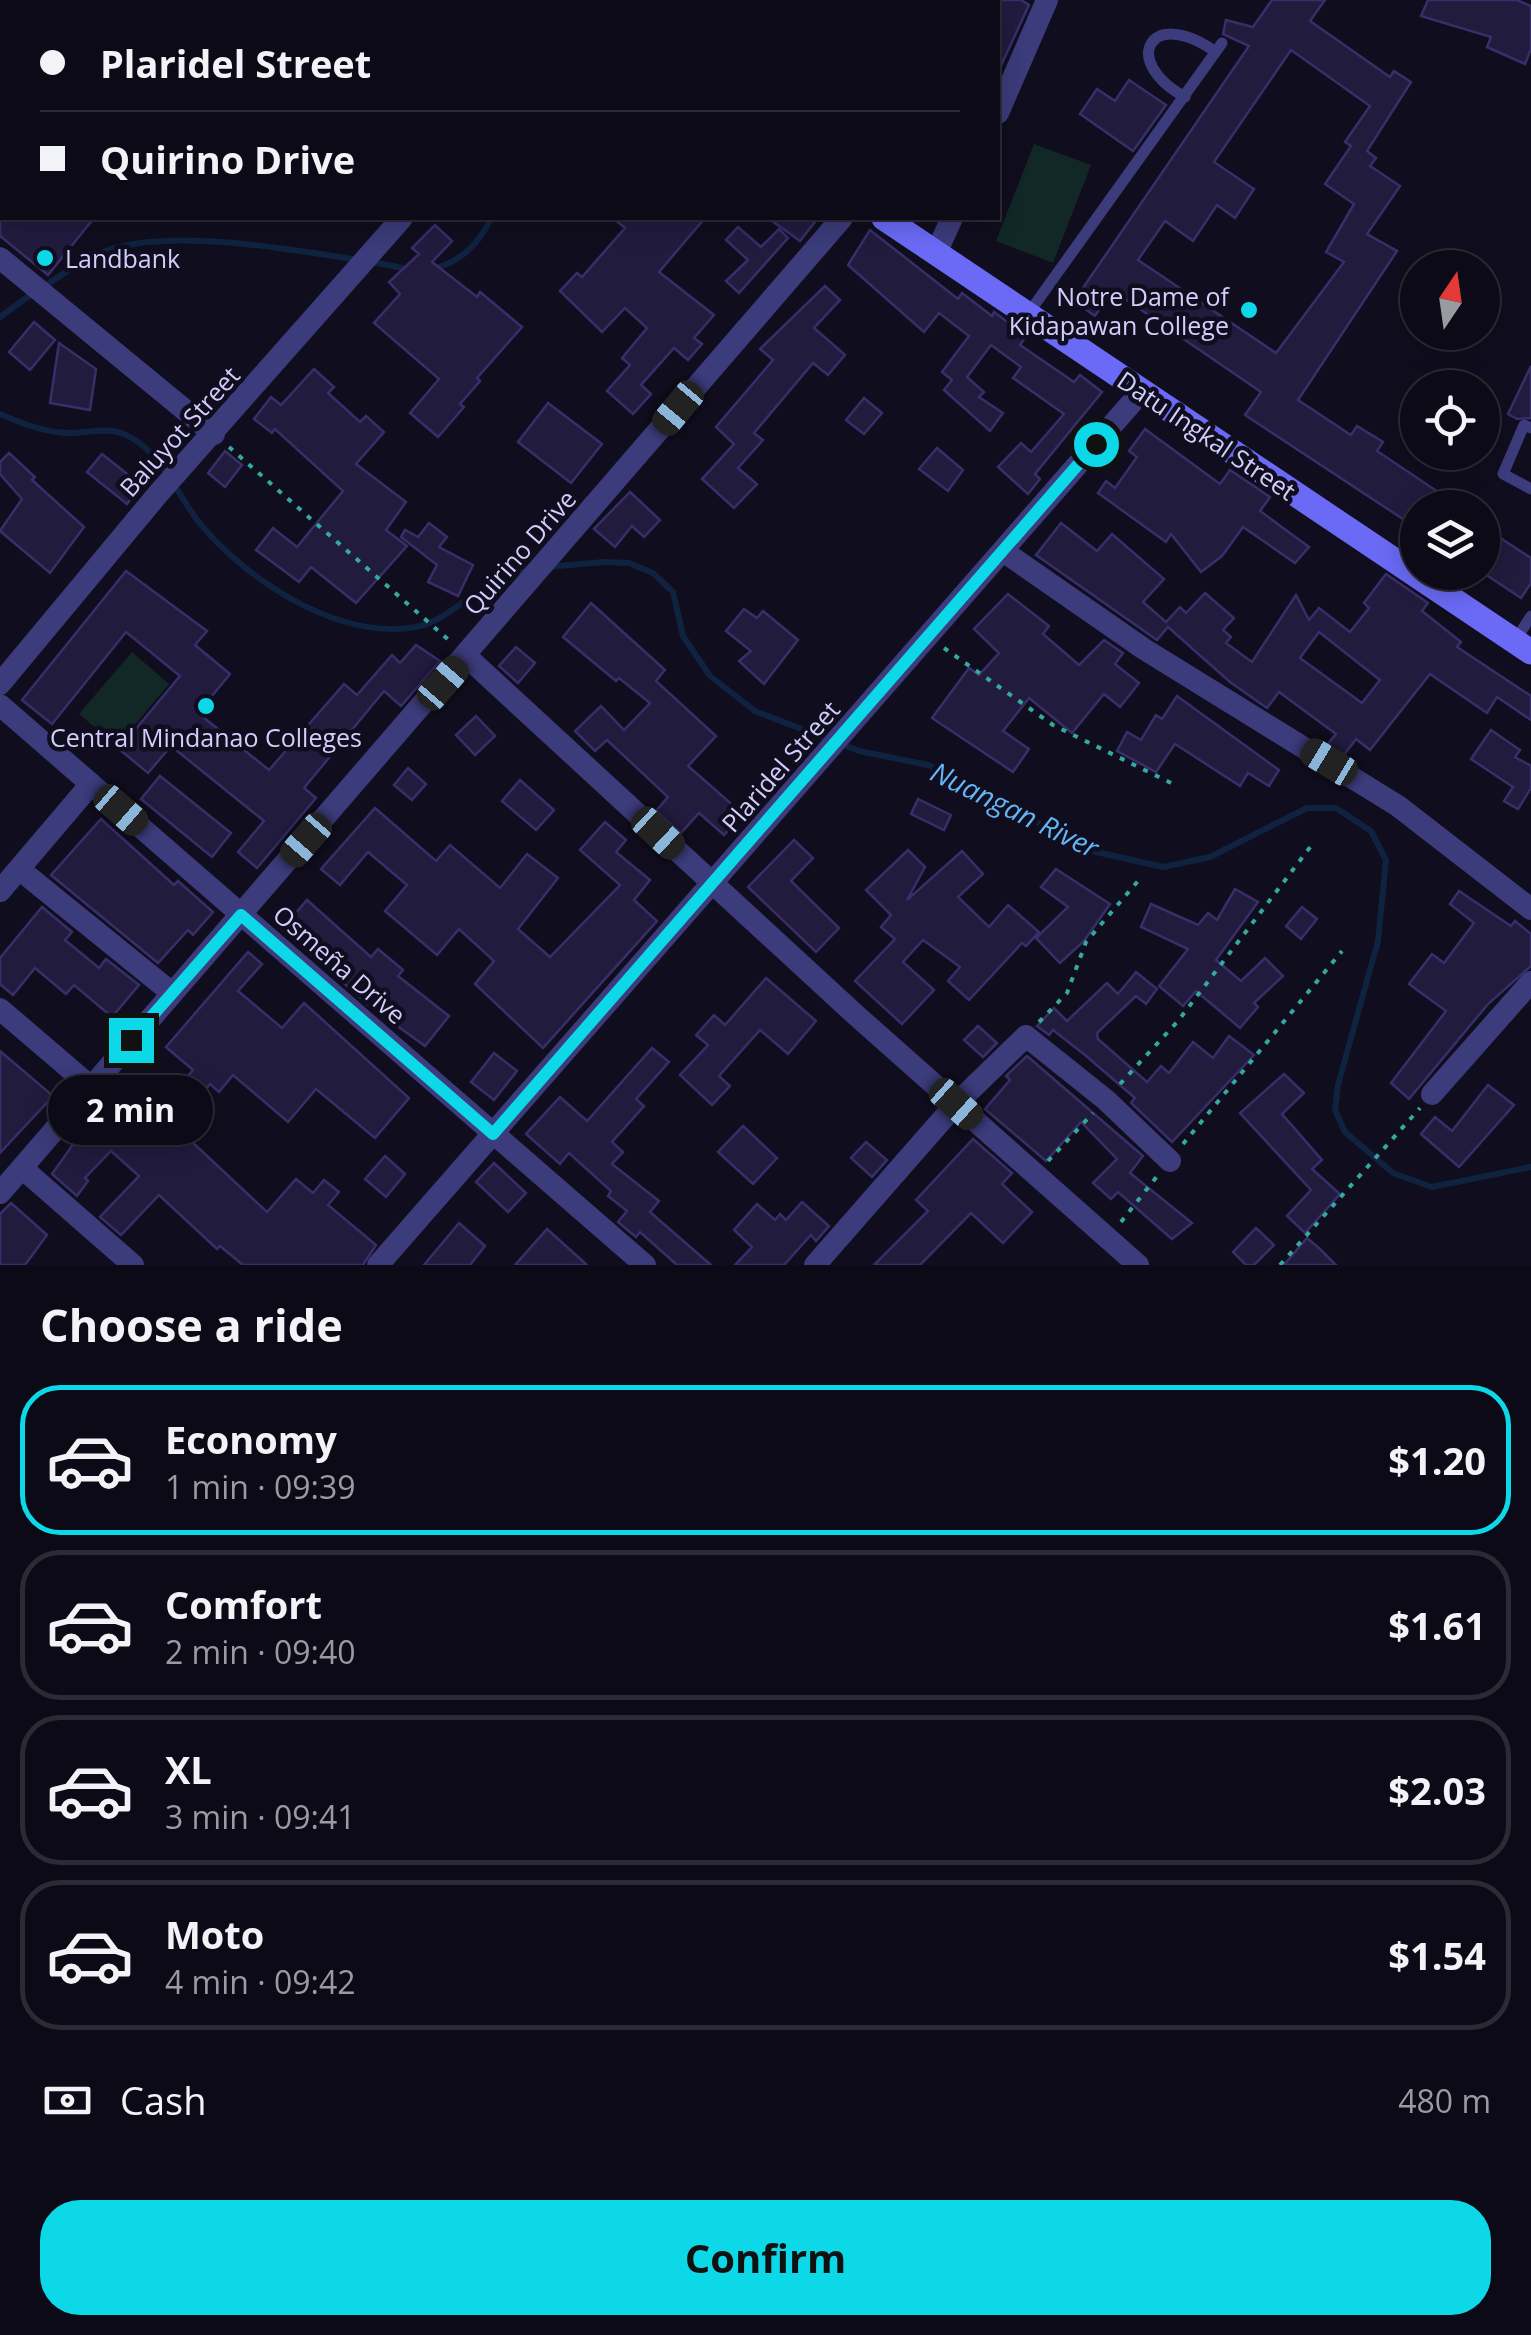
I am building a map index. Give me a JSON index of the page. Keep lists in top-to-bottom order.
{
  "streets": {
    "street": [
      "Baluyot Street",
      "Datu Ingkal Street",
      "Quirino Drive",
      "Plaridel Street",
      "Osmeña Drive"
    ]
  },
  "crossings": [
    ["Datu Ingkal Street", "Plaridel Street"],
    ["Quirino Drive", "Osmeña Drive"],
    ["Plaridel Street", "Osmeña Drive"]
  ],
  "water": ["Nuangan River"],
  "places": ["Landbank", "Notre Dame of Kidapawan College", "Central Mindanao Colleges"],
  "north": "top",
  "page": {
    "banner": ["Plaridel Street", "Quirino Drive"],
    "bubble": "2 min",
    "heading": "Choose a ride",
    "list": [
      {
        "name": "Economy",
        "note": "1 min · 09:39",
        "value": "$1.20"
      },
      {
        "name": "Comfort",
        "note": "2 min · 09:40",
        "value": "$1.61"
      },
      {
        "name": "XL",
        "note": "3 min · 09:41",
        "value": "$2.03"
      },
      {
        "name": "Moto",
        "note": "4 min · 09:42",
        "value": "$1.54"
      }
    ],
    "pay": ["Cash", "480 m"],
    "buttons": "Confirm"
  }
}
